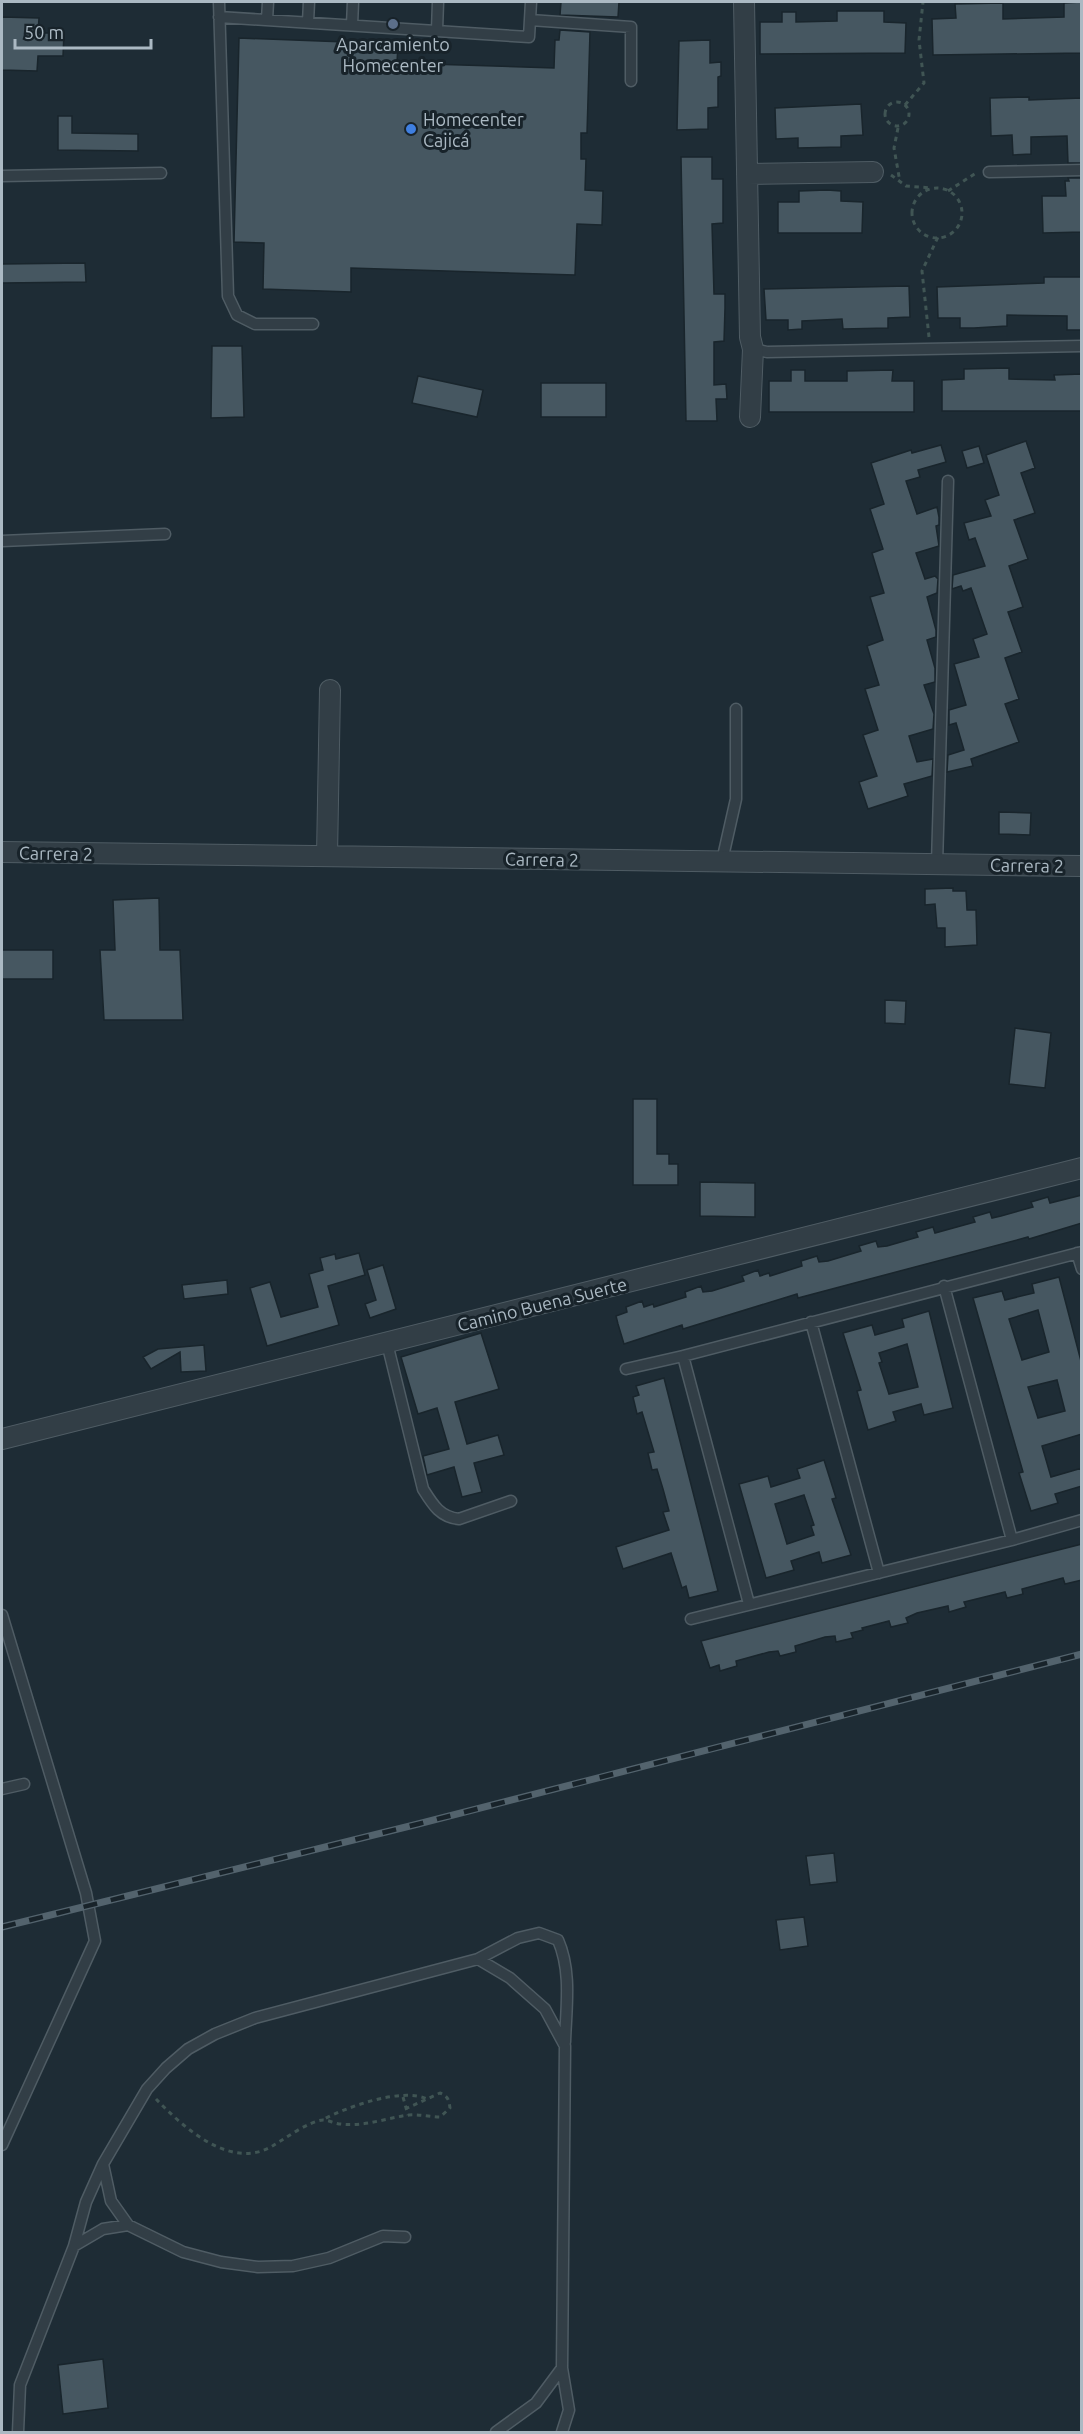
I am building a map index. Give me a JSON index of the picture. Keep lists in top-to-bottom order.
{
  "streets": {
    "street": ["Carrera 2", "Camino Buena Suerte"]
  },
  "places": ["Aparcamiento Homecenter", "Homecenter Cajicá"],
  "scale_bar": "50 m"
}
